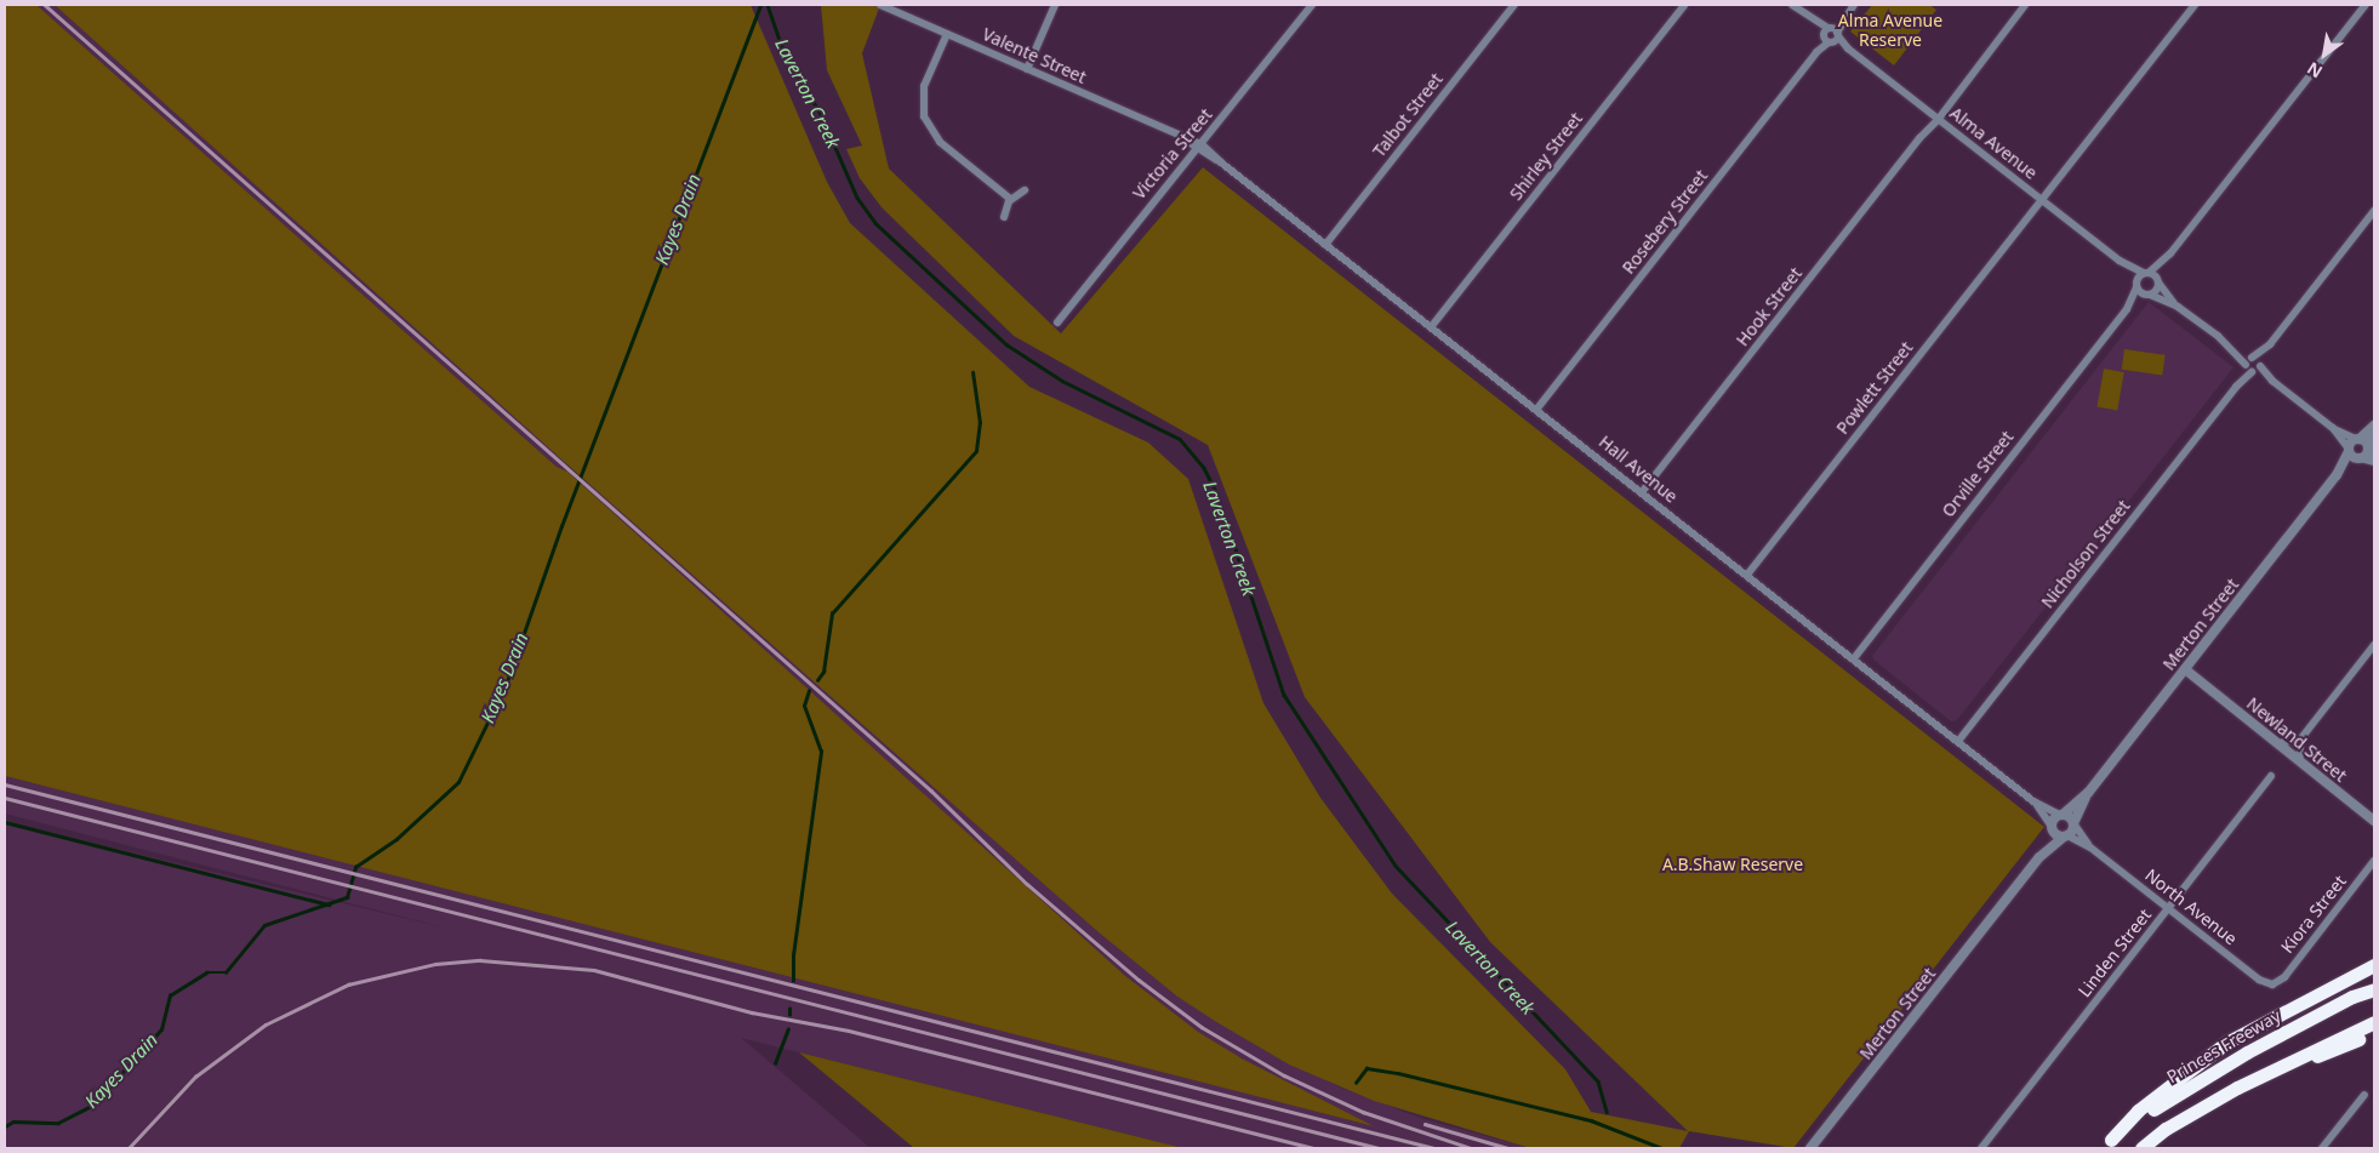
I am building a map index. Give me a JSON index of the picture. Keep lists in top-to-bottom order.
{
  "streets": {
    "highway": ["Princes Freeway"],
    "street": [
      "Valente Street",
      "Talbot Street",
      "Alma Avenue",
      "Victoria Street",
      "Shirley Street",
      "Rosebery Street",
      "Hook Street",
      "Powlett Street",
      "Hall Avenue",
      "Orville Street",
      "Nicholson Street",
      "Merton Street",
      "Newland Street",
      "North Avenue",
      "Kiora Street",
      "Linden Street"
    ]
  },
  "crossings": [
    ["Valente Street", "Victoria Street"],
    ["Valente Street", "Hall Avenue"],
    ["Talbot Street", "Hall Avenue"],
    ["Alma Avenue", "Rosebery Street"],
    ["Alma Avenue", "Hook Street"],
    ["Alma Avenue", "Powlett Street"],
    ["Alma Avenue", "Orville Street"],
    ["Victoria Street", "Hall Avenue"],
    ["Shirley Street", "Hall Avenue"],
    ["Rosebery Street", "Hall Avenue"],
    ["Hook Street", "Hall Avenue"],
    ["Powlett Street", "Hall Avenue"],
    ["Hall Avenue", "Orville Street"],
    ["Hall Avenue", "Nicholson Street"],
    ["Hall Avenue", "Merton Street"],
    ["Merton Street", "Newland Street"],
    ["Merton Street", "North Avenue"],
    ["North Avenue", "Kiora Street"],
    ["North Avenue", "Linden Street"]
  ],
  "water": ["Laverton Creek", "Kayes Drain"],
  "parks": ["Alma Avenue Reserve", "A.B.Shaw Reserve"],
  "north": "bottom left"
}
